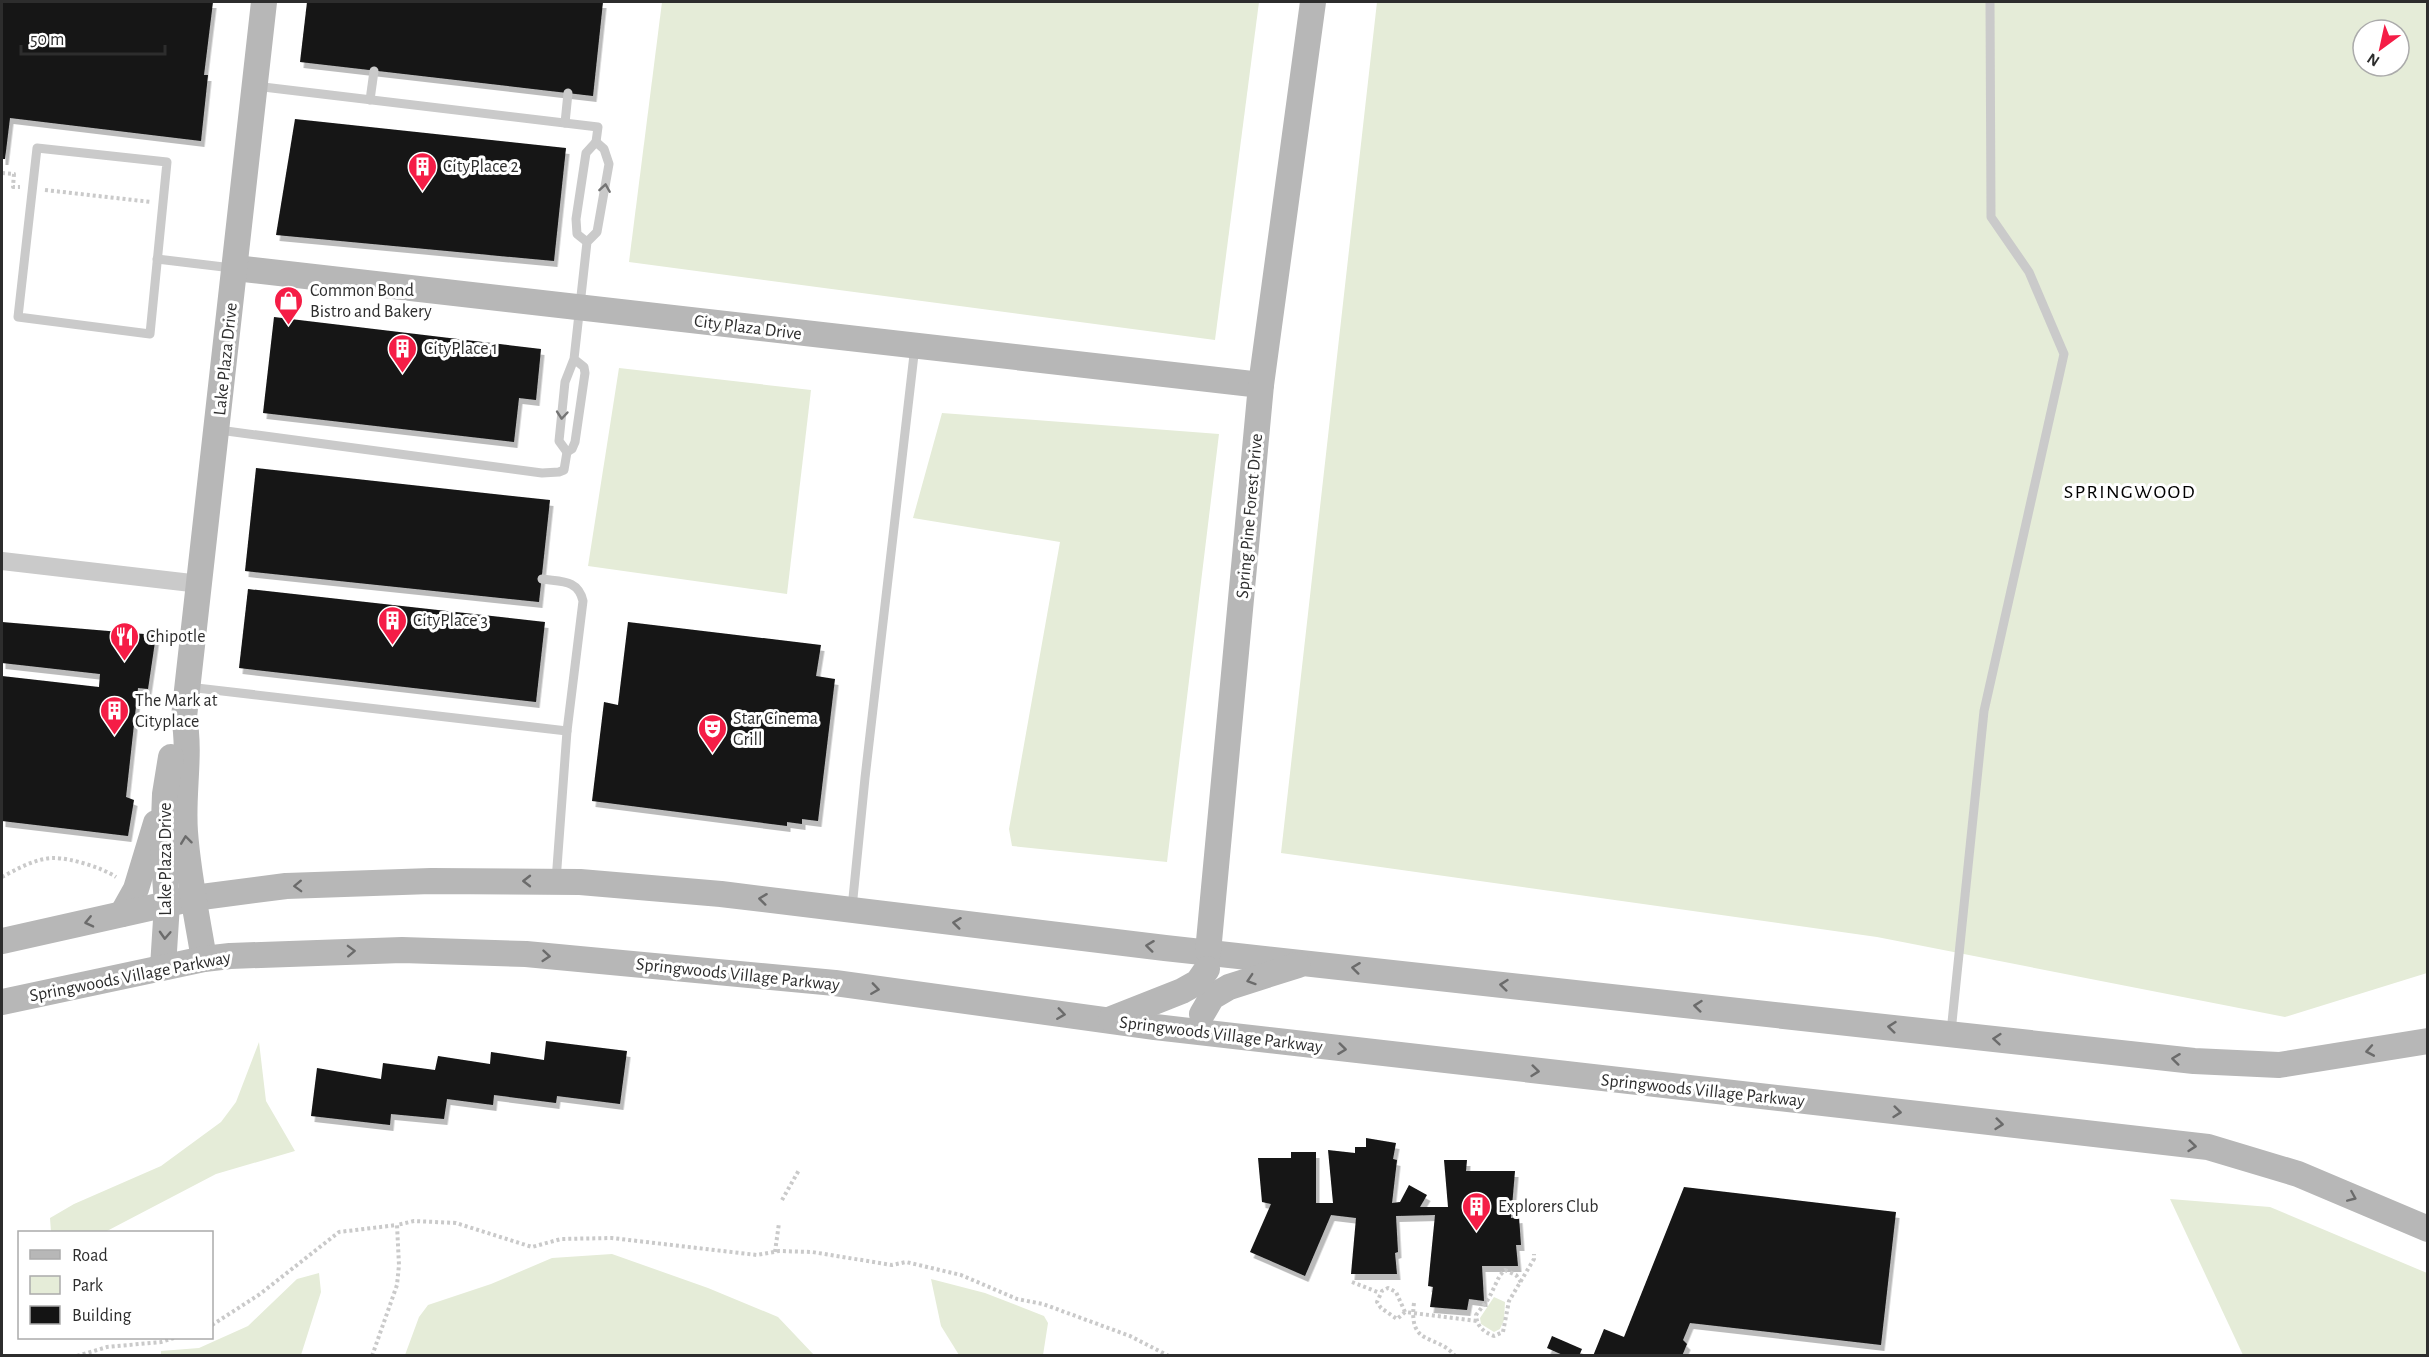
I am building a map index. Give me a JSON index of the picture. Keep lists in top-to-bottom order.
{
  "streets": {
    "main road": [
      "City Plaza Drive",
      "Lake Plaza Drive",
      "Spring Pine Forest Drive",
      "Springwoods Village Parkway"
    ]
  },
  "crossings": [
    ["City Plaza Drive", "Lake Plaza Drive"],
    ["City Plaza Drive", "Spring Pine Forest Drive"],
    ["Lake Plaza Drive", "Springwoods Village Parkway"],
    ["Spring Pine Forest Drive", "Springwoods Village Parkway"]
  ],
  "districts": ["SPRINGWOOD"],
  "places": {
    "building": [
      "CityPlace 2",
      "CityPlace 1",
      "CityPlace 3",
      "The Mark at Cityplace",
      "Explorers Club"
    ],
    "shop": ["Common Bond Bistro and Bakery"],
    "restaurant": ["Chipotle"],
    "theatre": ["Star Cinema Grill"]
  },
  "legend": ["Road", "Park", "Building"],
  "scale_bar": "50 m",
  "north": "bottom left"
}
